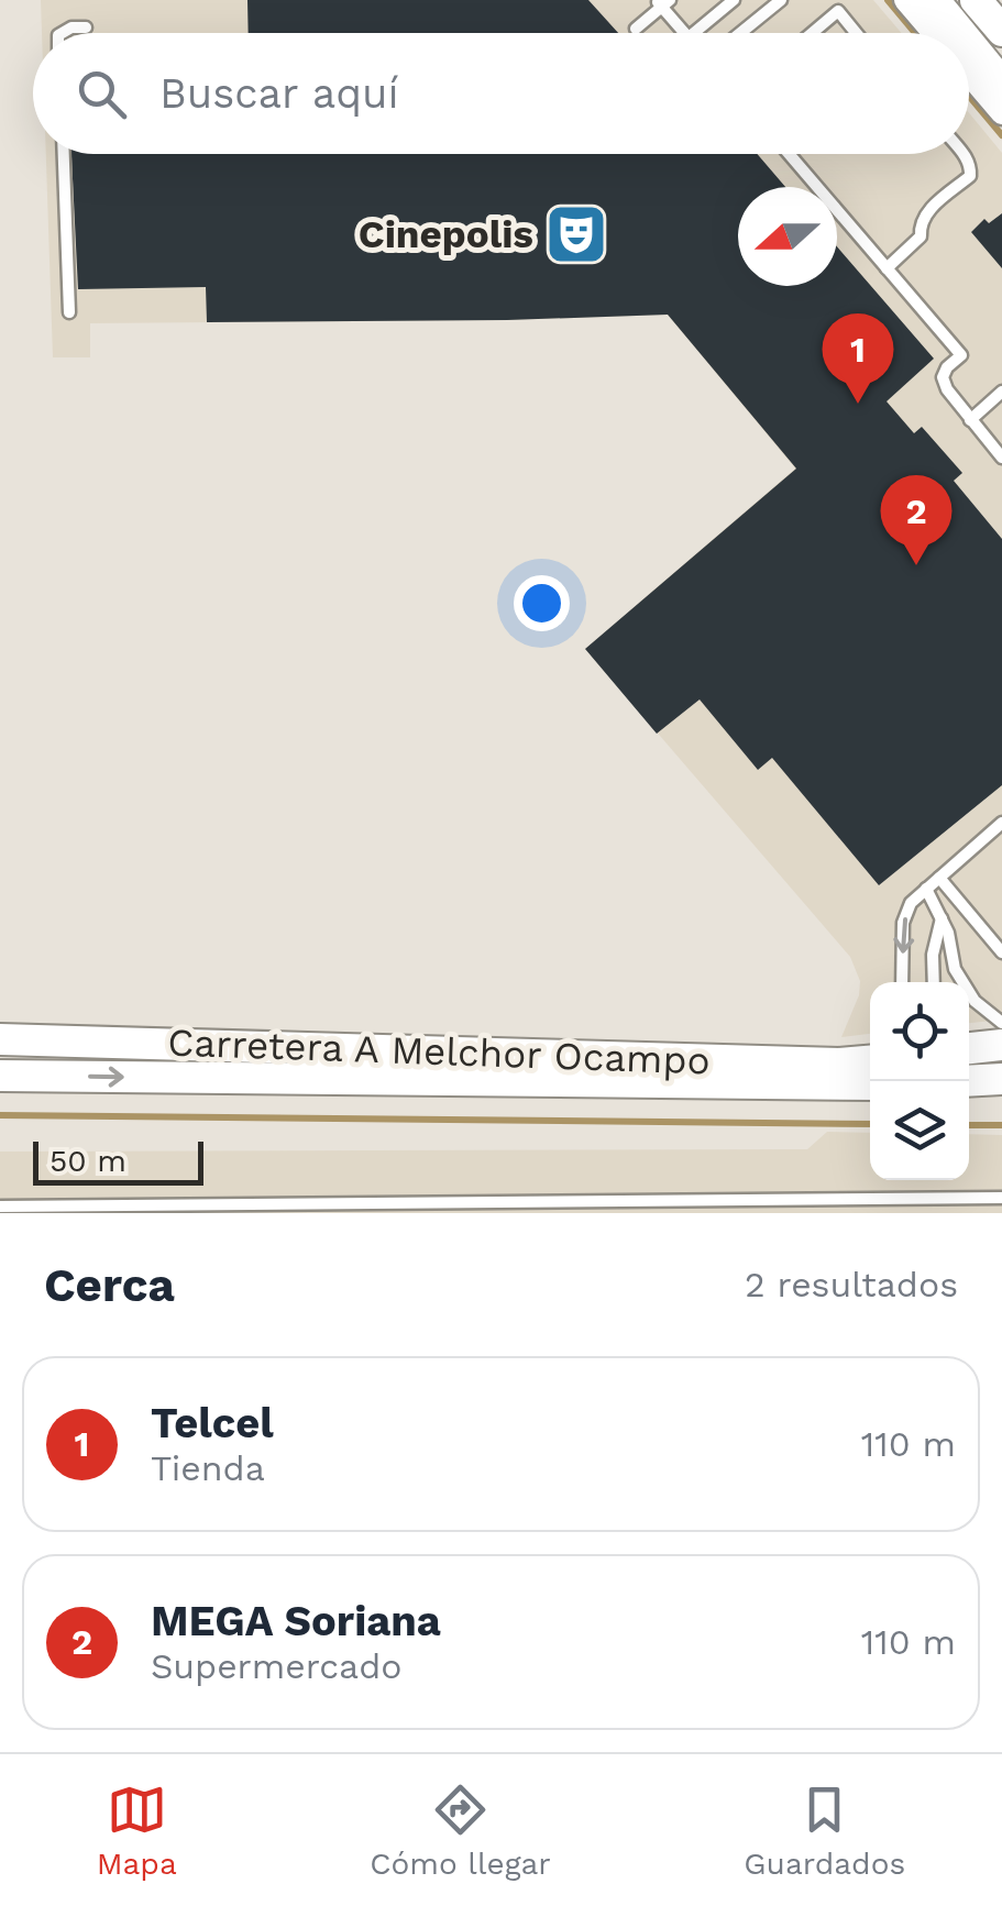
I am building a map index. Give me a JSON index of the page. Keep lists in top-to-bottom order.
{
  "streets": {
    "main road": ["Carretera A Melchor Ocampo"]
  },
  "places": {
    "theatre": ["Cinepolis"]
  },
  "scale_bar": "50 m",
  "north": "left",
  "page": {
    "search": "Buscar aquí",
    "pins": ["1", "2"],
    "scale": "50 m",
    "heading": ["Cerca", "2 resultados"],
    "list": [
      {
        "mark": "1",
        "name": "Telcel",
        "note": "Tienda",
        "value": "110 m"
      },
      {
        "mark": "2",
        "name": "MEGA Soriana",
        "note": "Supermercado",
        "value": "110 m"
      }
    ],
    "nav": ["Mapa", "Cómo llegar", "Guardados"]
  }
}
